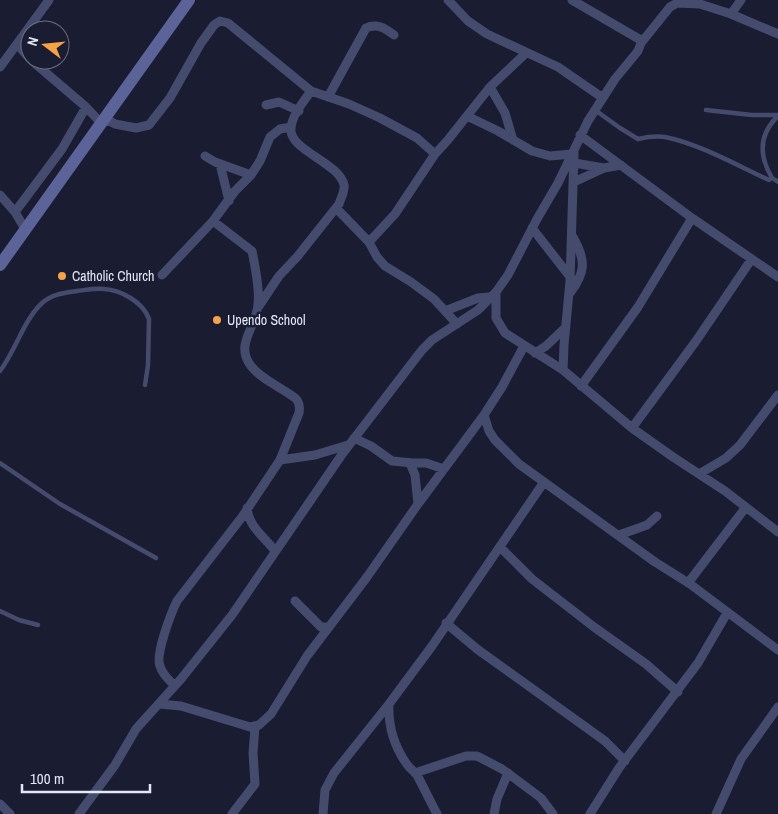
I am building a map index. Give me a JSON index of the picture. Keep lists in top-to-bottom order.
{
  "places": ["Catholic Church", "Upendo School"],
  "scale_bar": "100 m",
  "north": "left"
}
